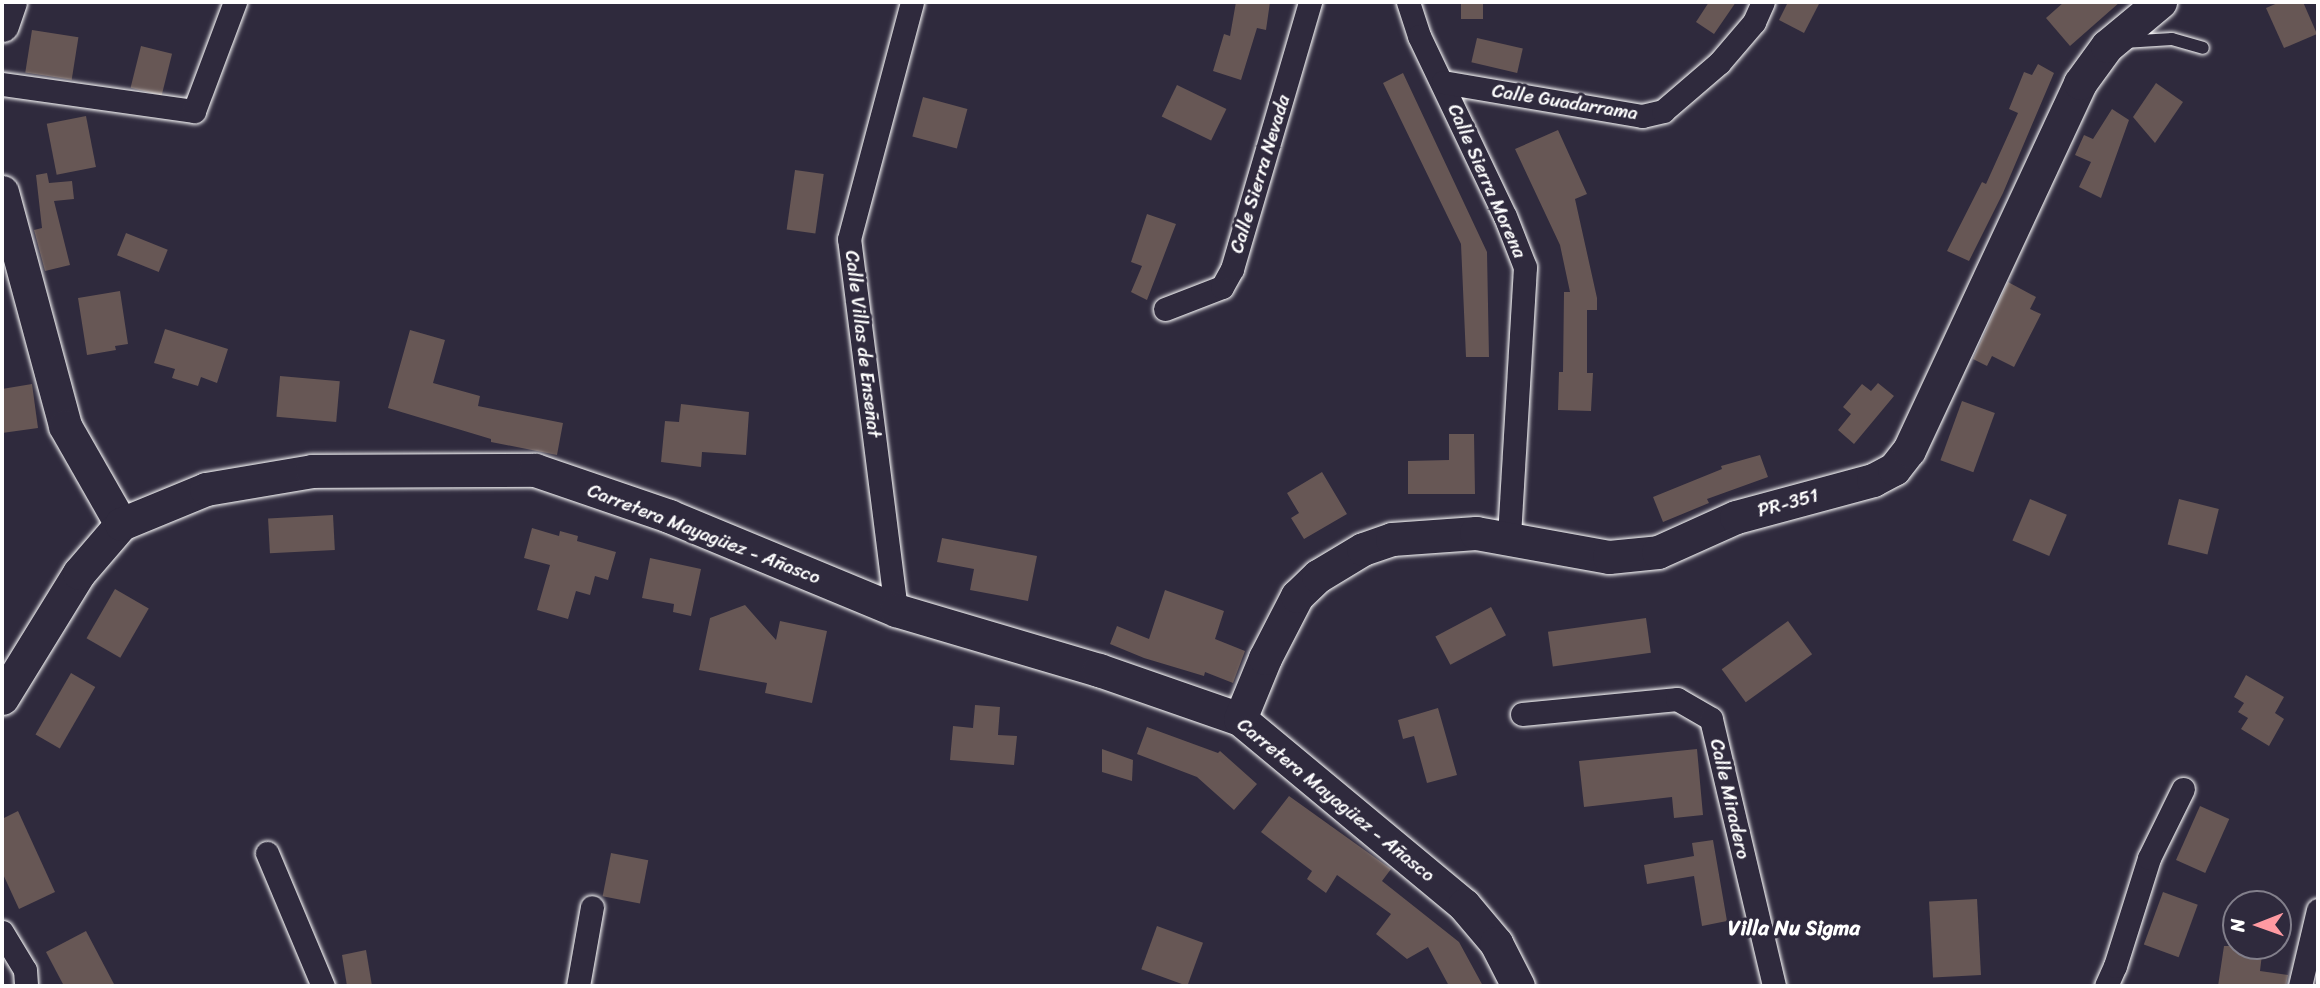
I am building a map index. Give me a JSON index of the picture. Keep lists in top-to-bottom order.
{
  "streets": {
    "main road": ["PR-351", "Carretera Mayagüez - Añasco"],
    "street": [
      "Calle Guadarrama",
      "Calle Sierra Nevada",
      "Calle Sierra Morena",
      "Calle Villas de Enseñat",
      "Calle Miradero"
    ]
  },
  "crossings": [
    ["Calle Guadarrama", "Calle Sierra Morena"],
    ["Calle Sierra Morena", "PR-351"],
    ["Calle Villas de Enseñat", "Carretera Mayagüez - Añasco"],
    ["PR-351", "Carretera Mayagüez - Añasco"]
  ],
  "districts": ["Villa Nu Sigma"],
  "north": "left"
}
